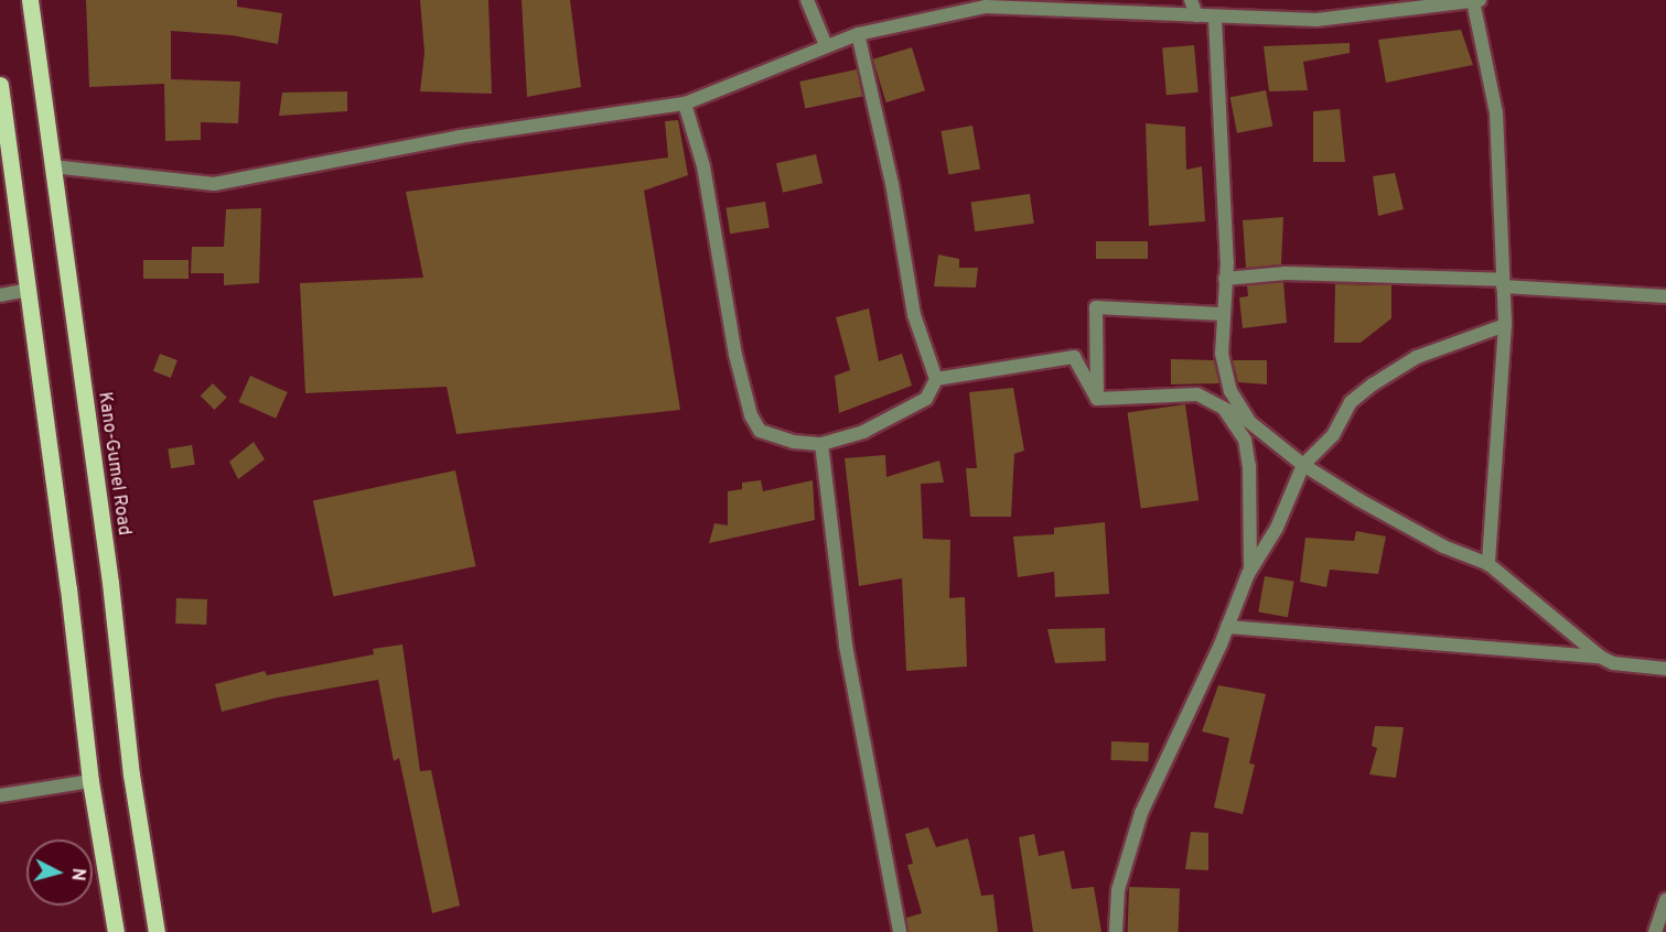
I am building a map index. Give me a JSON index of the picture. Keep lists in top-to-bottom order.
{
  "streets": {
    "main road": ["Kano-Gumel Road"]
  },
  "north": "right"
}
